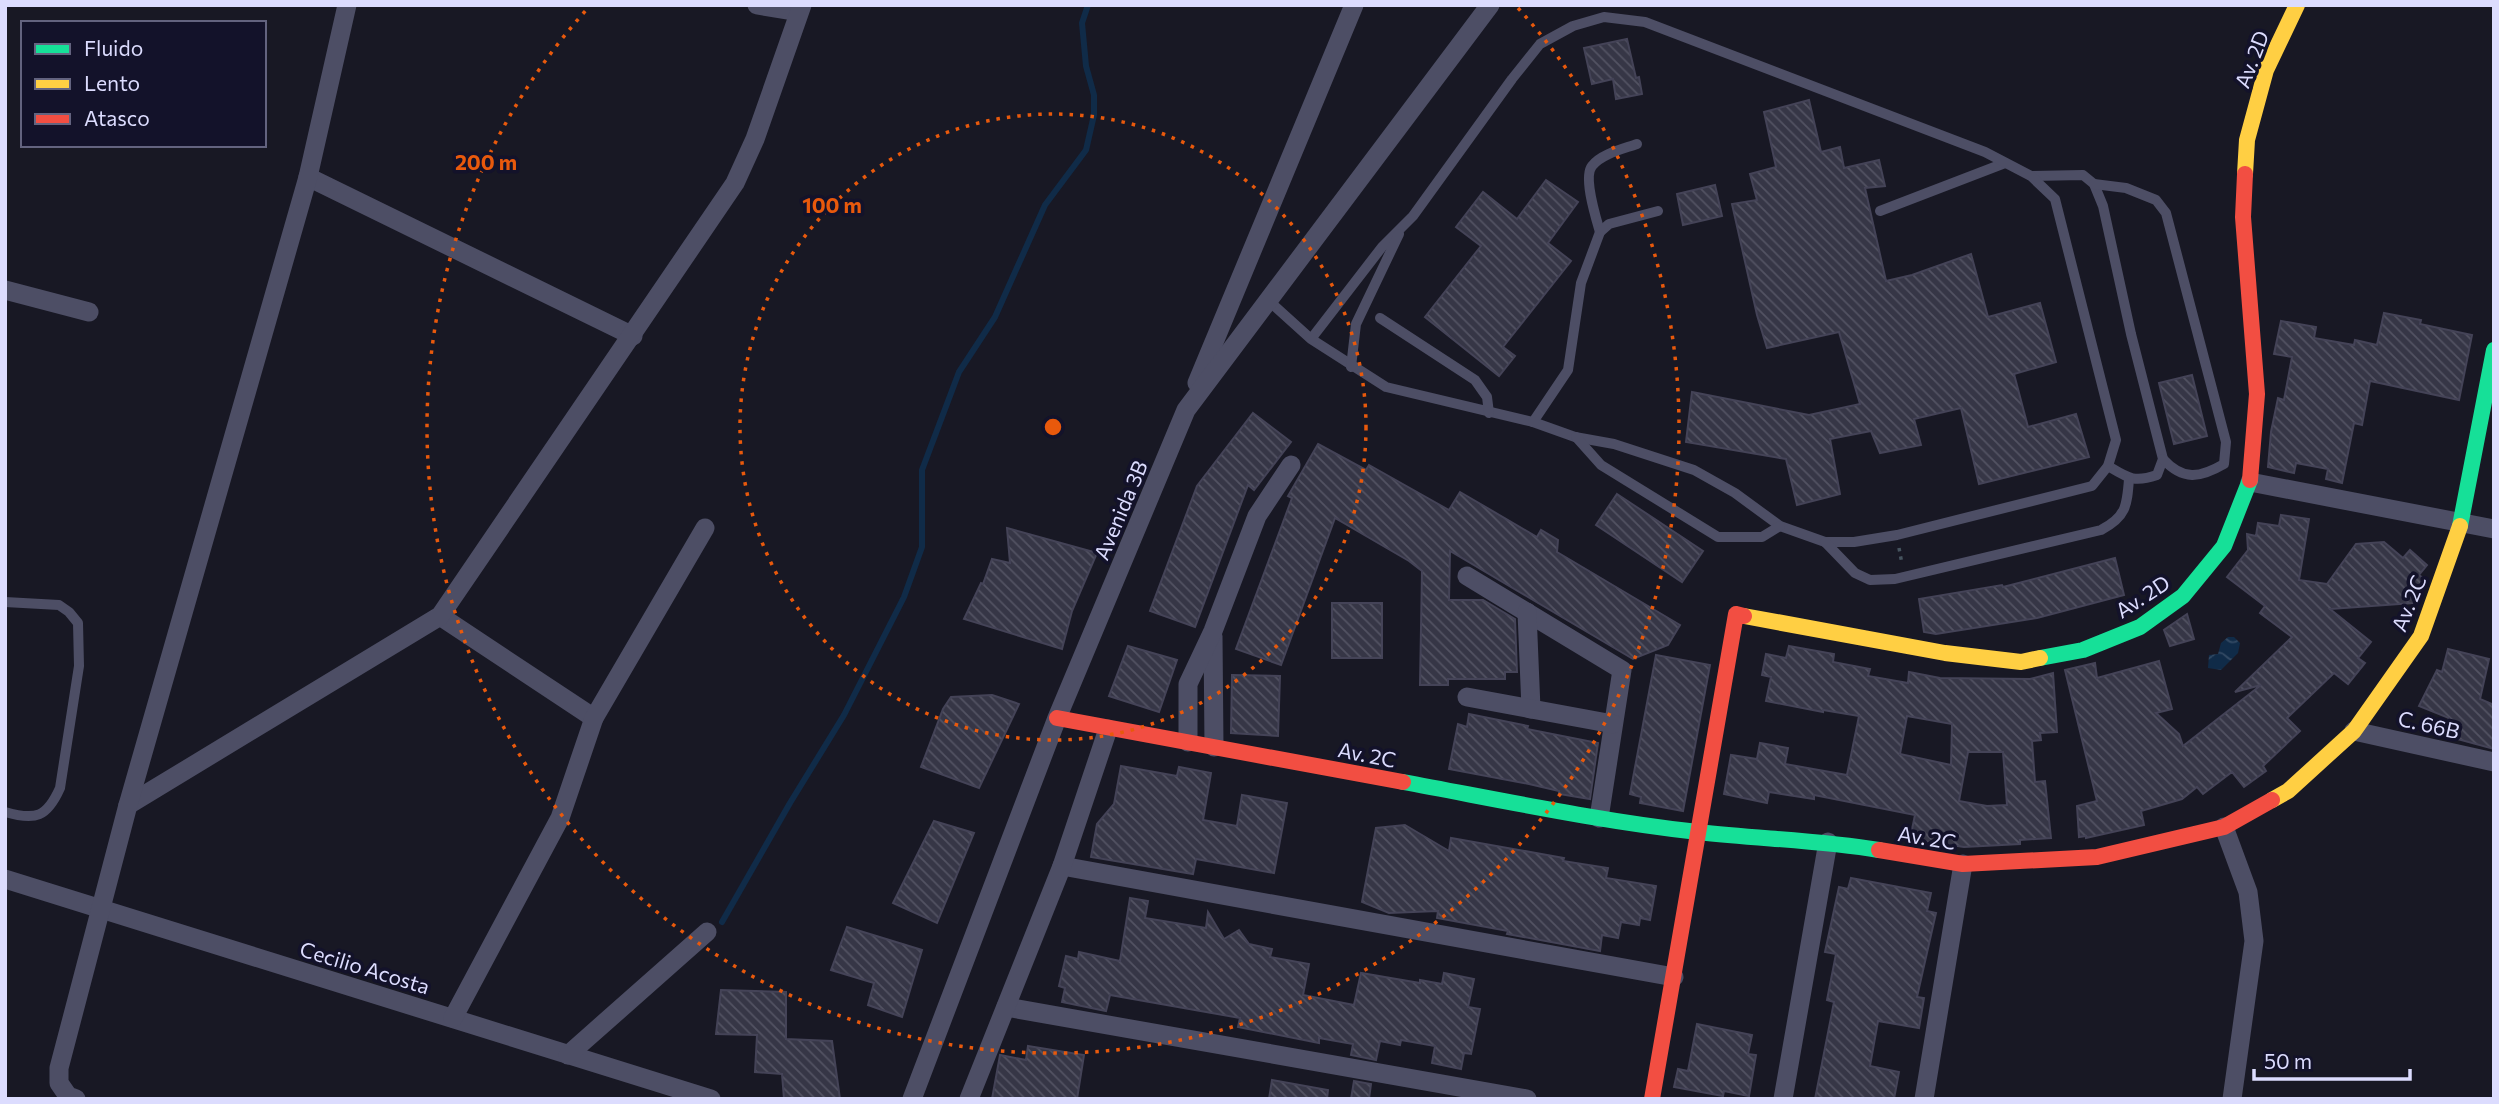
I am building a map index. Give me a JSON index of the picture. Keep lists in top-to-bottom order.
{
  "streets": {
    "street": [
      "Av. 2D",
      "Avenida 3B",
      "Av. 2C",
      "C. 66B",
      "Cecilio Acosta"
    ]
  },
  "crossings": [
    ["Av. 2D", "Av. 2C"],
    ["Avenida 3B", "Av. 2C"],
    ["Av. 2C", "C. 66B"]
  ],
  "legend": ["Fluido", "Lento", "Atasco"],
  "scale_bar": "50 m",
  "rings": ["200 m", "100 m"]
}
